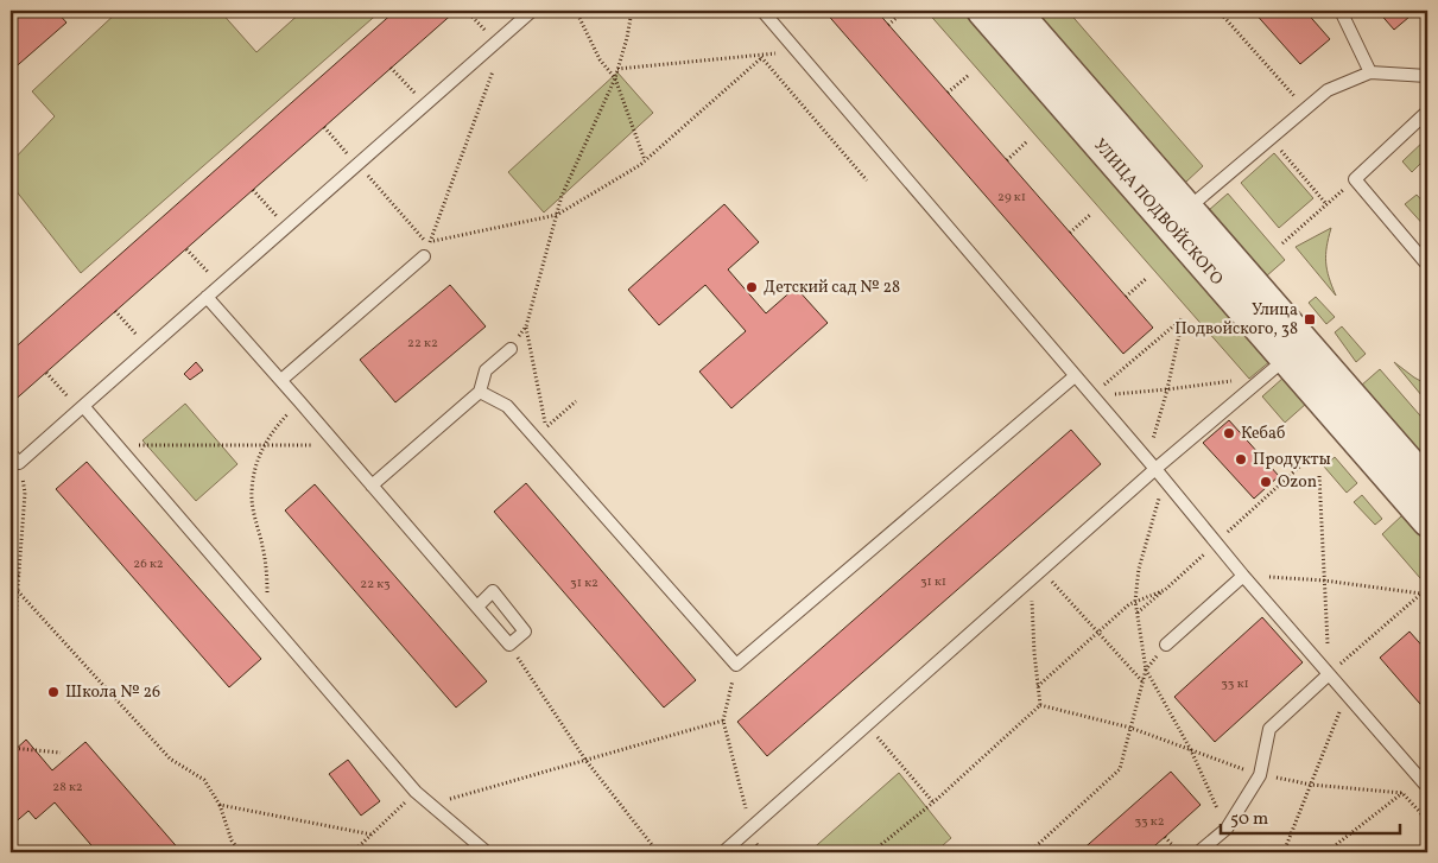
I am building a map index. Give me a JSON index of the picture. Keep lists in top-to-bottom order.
{
  "streets": {
    "street": ["УЛИЦА ПОДВОЙСКОГО"]
  },
  "places": {
    "other": [
      "Детский сад № 28",
      "Кебаб",
      "Продукты",
      "Ozon",
      "Школа № 26"
    ],
    "transit": ["Улица Подвойского, 38"]
  },
  "house_numbers": [
    "29 к1",
    "22 к2",
    "26 к2",
    "31 к1",
    "31 к2",
    "22 к3",
    "33 к1",
    "28 к2",
    "33 к2"
  ],
  "scale_bar": "50 m"
}
